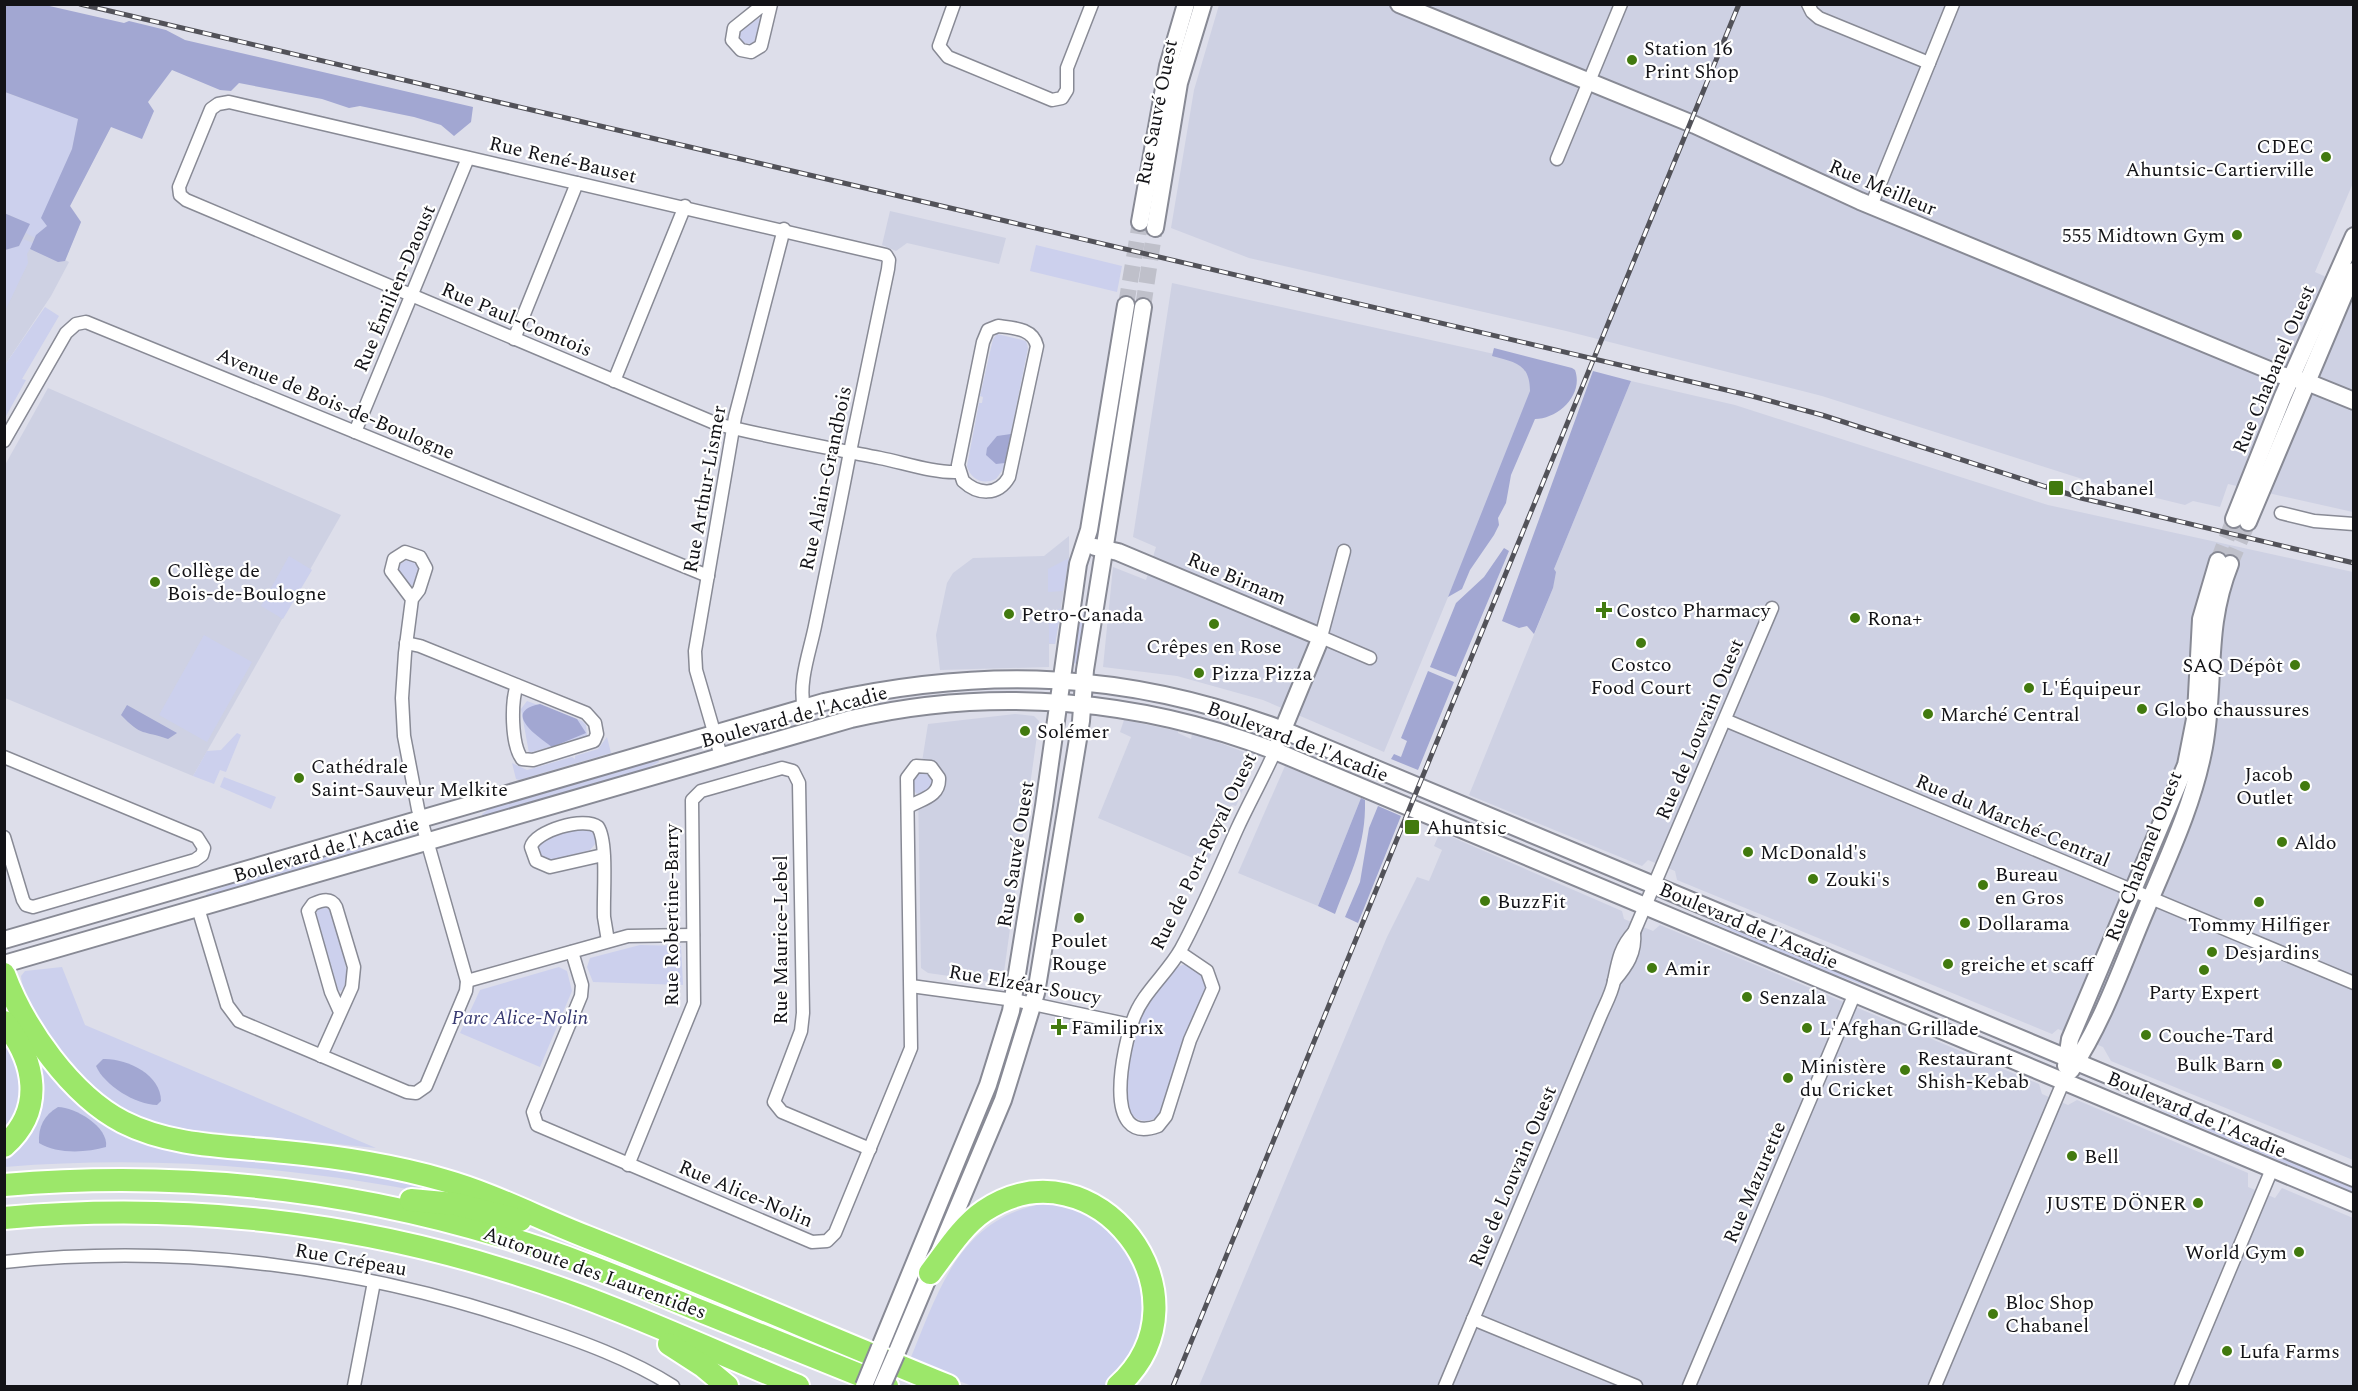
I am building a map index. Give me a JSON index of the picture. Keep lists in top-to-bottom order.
{
  "streets": {
    "highway": ["Autoroute des Laurentides"],
    "main road": [
      "Rue Sauvé Ouest",
      "Rue Meilleur",
      "Rue Chabanel Ouest",
      "Rue Birnam",
      "Boulevard de l'Acadie",
      "Rue de Port-Royal Ouest"
    ],
    "street": [
      "Rue René-Bauset",
      "Rue Émilien-Daoust",
      "Rue Paul-Comtois",
      "Avenue de Bois-de-Boulogne",
      "Rue Alain-Grandbois",
      "Rue Arthur-Lismer",
      "Rue de Louvain Ouest",
      "Rue du Marché-Central",
      "Rue Robertine-Barry",
      "Rue Maurice-Lebel",
      "Rue Elzéar-Soucy",
      "Rue Mazurette",
      "Rue Alice-Nolin",
      "Rue Crépeau"
    ]
  },
  "crossings": [
    ["Rue Sauvé Ouest", "Rue Birnam"],
    ["Rue Sauvé Ouest", "Boulevard de l'Acadie"],
    ["Rue Sauvé Ouest", "Rue Elzéar-Soucy"],
    ["Rue René-Bauset", "Rue Émilien-Daoust"],
    ["Rue René-Bauset", "Rue Paul-Comtois"],
    ["Rue René-Bauset", "Rue Alain-Grandbois"],
    ["Rue René-Bauset", "Rue Arthur-Lismer"],
    ["Rue Meilleur", "Rue Chabanel Ouest"],
    ["Rue Émilien-Daoust", "Rue Paul-Comtois"],
    ["Rue Émilien-Daoust", "Avenue de Bois-de-Boulogne"],
    ["Rue Paul-Comtois", "Rue Alain-Grandbois"],
    ["Rue Paul-Comtois", "Rue Arthur-Lismer"],
    ["Rue Chabanel Ouest", "Boulevard de l'Acadie"],
    ["Rue Chabanel Ouest", "Rue du Marché-Central"],
    ["Avenue de Bois-de-Boulogne", "Rue Arthur-Lismer"],
    ["Rue Alain-Grandbois", "Boulevard de l'Acadie"],
    ["Rue Arthur-Lismer", "Boulevard de l'Acadie"],
    ["Rue Birnam", "Rue de Port-Royal Ouest"],
    ["Boulevard de l'Acadie", "Rue de Louvain Ouest"],
    ["Boulevard de l'Acadie", "Rue de Port-Royal Ouest"],
    ["Boulevard de l'Acadie", "Rue Mazurette"],
    ["Rue de Louvain Ouest", "Rue du Marché-Central"],
    ["Rue de Port-Royal Ouest", "Rue Elzéar-Soucy"],
    ["Rue Robertine-Barry", "Rue Maurice-Lebel"],
    ["Rue Robertine-Barry", "Rue Alice-Nolin"],
    ["Rue Maurice-Lebel", "Rue Alice-Nolin"],
    ["Rue Elzéar-Soucy", "Rue Alice-Nolin"]
  ],
  "parks": ["Parc Alice-Nolin"],
  "places": {
    "other": [
      "Station 16 Print Shop",
      "CDEC Ahuntsic-Cartierville",
      "555 Midtown Gym",
      "Collège de Bois-de-Boulogne",
      "Petro-Canada",
      "Rona+",
      "Crêpes en Rose",
      "Costco Food Court",
      "SAQ Dépôt",
      "Pizza Pizza",
      "L'Équipeur",
      "Globo chaussures",
      "Marché Central",
      "Solémer",
      "Cathédrale Saint-Sauveur Melkite",
      "Jacob Outlet",
      "Aldo",
      "McDonald's",
      "Zouki's",
      "Bureau en Gros",
      "BuzzFit",
      "Tommy Hilfiger",
      "Poulet Rouge",
      "Dollarama",
      "Desjardins",
      "greiche et scaff",
      "Amir",
      "Party Expert",
      "Senzala",
      "L'Afghan Grillade",
      "Couche-Tard",
      "Bulk Barn",
      "Restaurant Shish-Kebab",
      "Ministère du Cricket",
      "Bell",
      "JUSTE DÖNER",
      "World Gym",
      "Bloc Shop Chabanel",
      "Lufa Farms"
    ],
    "transit": ["Chabanel", "Ahuntsic"],
    "health": ["Costco Pharmacy", "Familiprix"]
  }
}
